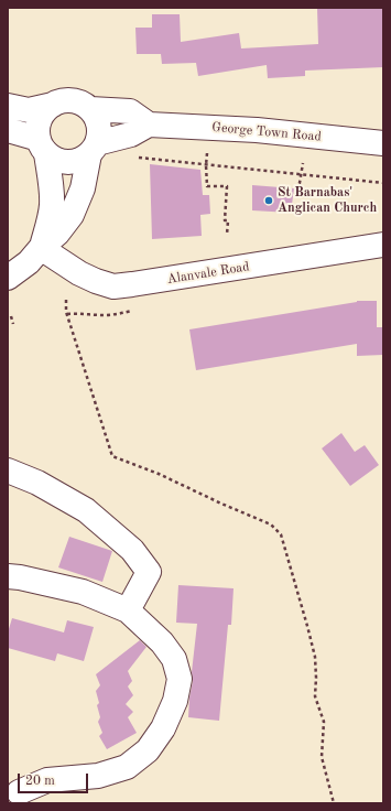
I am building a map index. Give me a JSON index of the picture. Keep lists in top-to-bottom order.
{
  "streets": {
    "main road": ["George Town Road", "Alanvale Road"]
  },
  "places": ["St Barnabas' Anglican Church"],
  "scale_bar": "20 m"
}
